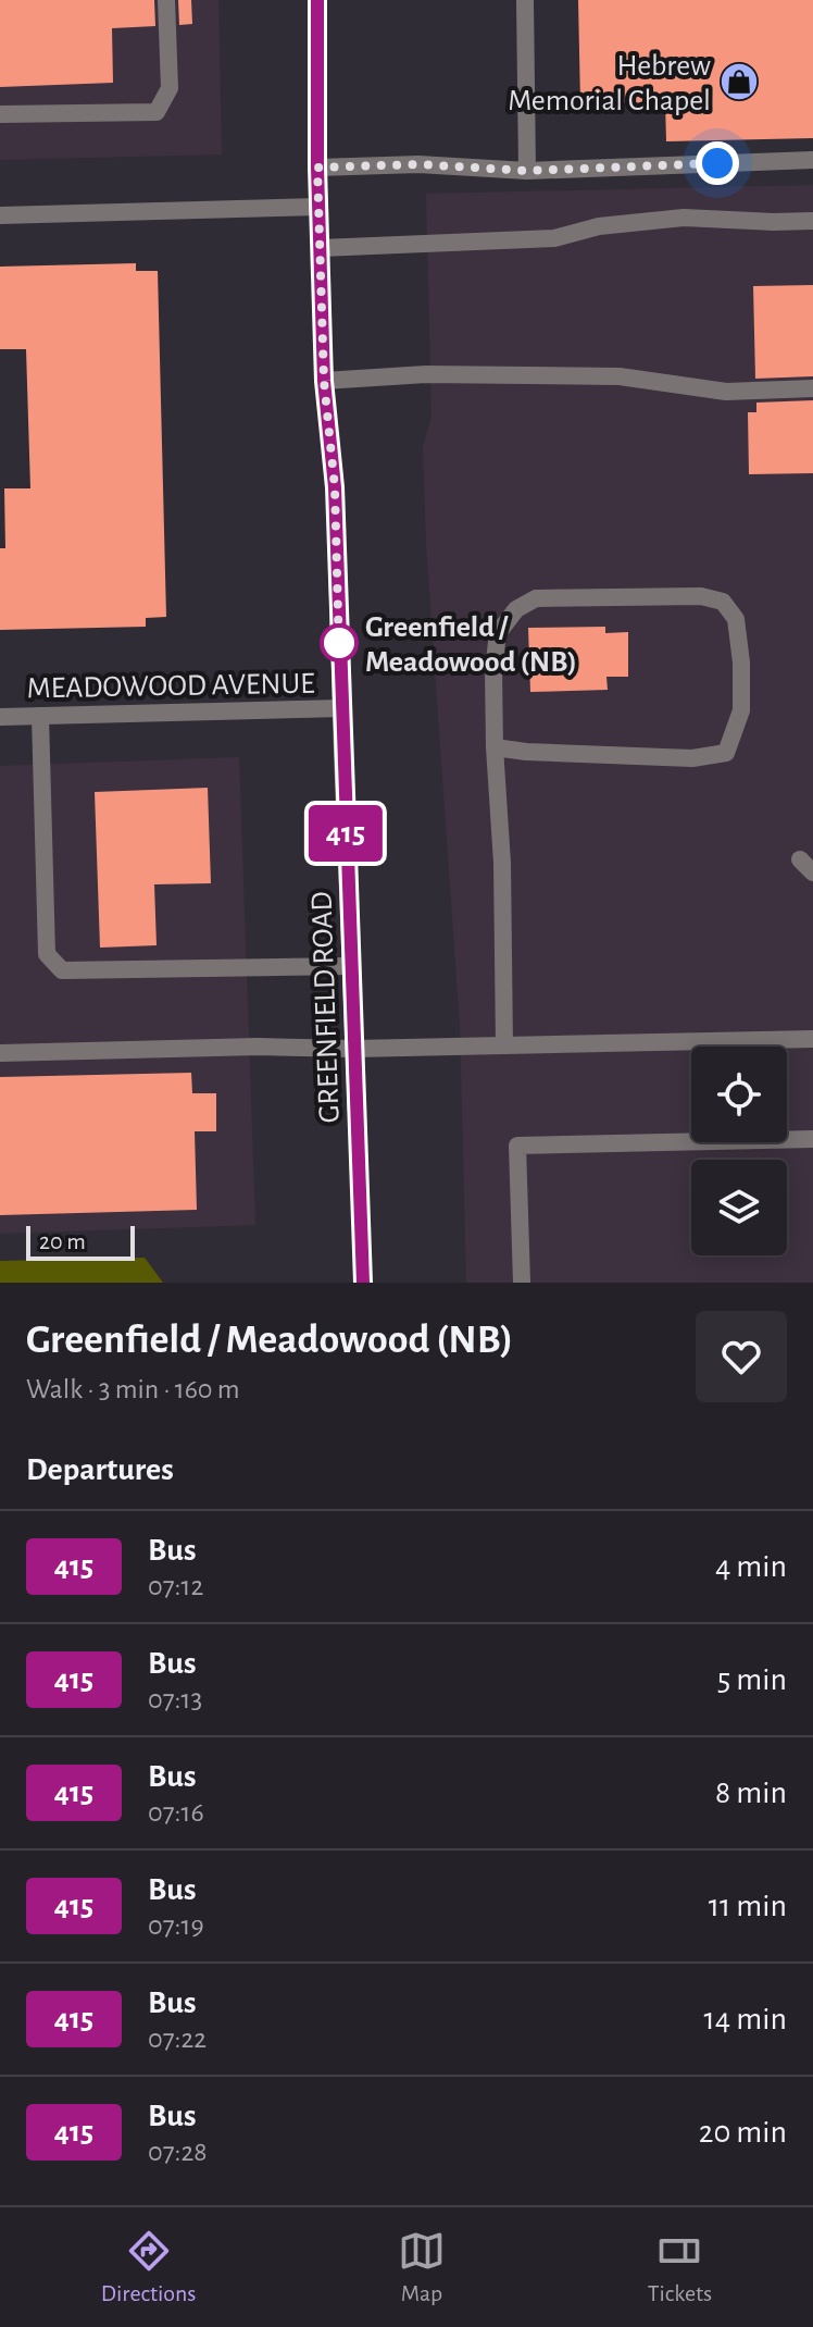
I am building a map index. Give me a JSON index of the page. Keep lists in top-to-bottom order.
{
  "streets": {
    "main road": ["GREENFIELD ROAD"],
    "street": ["MEADOWOOD AVENUE"]
  },
  "crossings": [
    ["MEADOWOOD AVENUE", "GREENFIELD ROAD"]
  ],
  "places": {
    "shop": ["Hebrew Memorial Chapel"],
    "other": ["Greenfield / Meadowood (NB)"]
  },
  "lines": ["bus line 415"],
  "scale_bar": "20 m",
  "page": {
    "on_map": "415",
    "scale": "20 m",
    "heading": [
      ["Greenfield / Meadowood (NB)", "Walk · 3 min · 160 m"],
      "Departures"
    ],
    "list": [
      {
        "mark": "415",
        "name": "Bus",
        "note": "07:12",
        "value": "4 min"
      },
      {
        "mark": "415",
        "name": "Bus",
        "note": "07:13",
        "value": "5 min"
      },
      {
        "mark": "415",
        "name": "Bus",
        "note": "07:16",
        "value": "8 min"
      },
      {
        "mark": "415",
        "name": "Bus",
        "note": "07:19",
        "value": "11 min"
      },
      {
        "mark": "415",
        "name": "Bus",
        "note": "07:22",
        "value": "14 min"
      },
      {
        "mark": "415",
        "name": "Bus",
        "note": "07:28",
        "value": "20 min"
      }
    ],
    "tabs": ["Directions", "Map", "Tickets"]
  }
}
